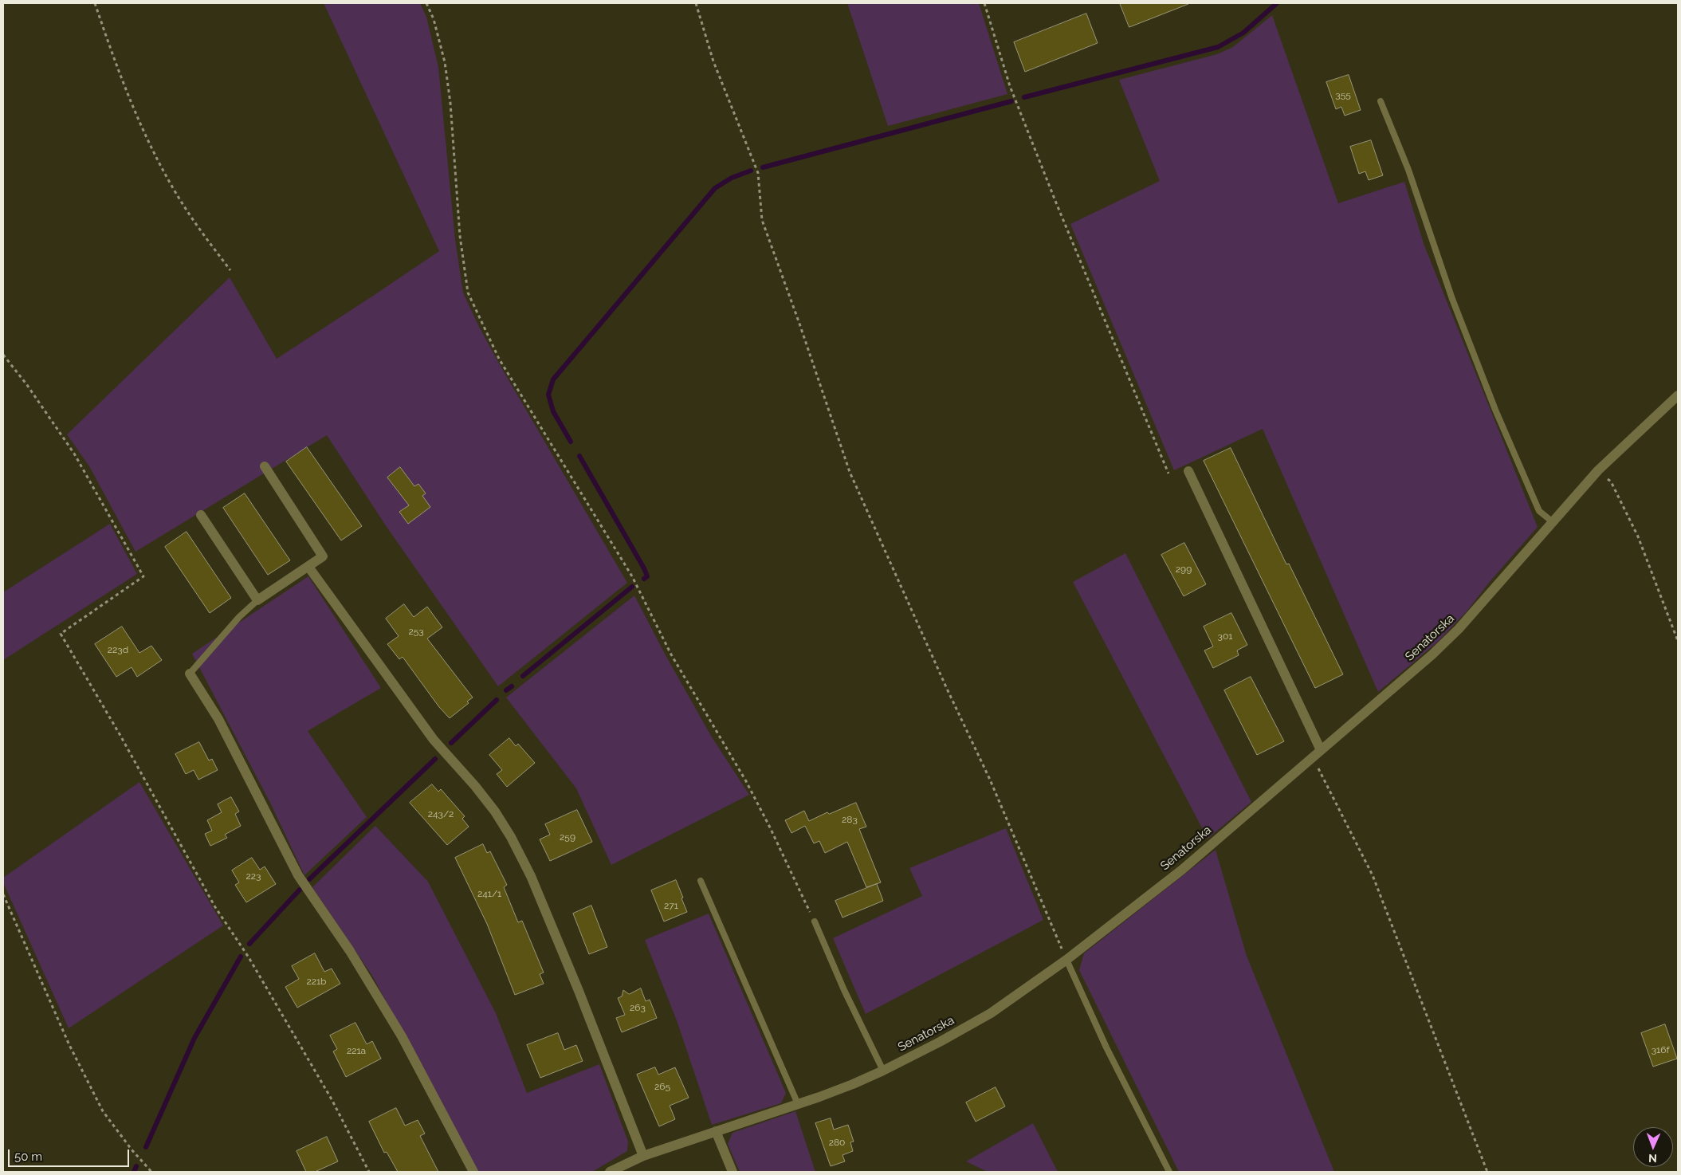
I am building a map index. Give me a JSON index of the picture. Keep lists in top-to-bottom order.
{
  "streets": {
    "street": ["Senatorska"]
  },
  "house_numbers": [
    "355",
    "299",
    "253",
    "301",
    "223d",
    "243/2",
    "283",
    "259",
    "223",
    "241/1",
    "271",
    "221b",
    "263",
    "316f",
    "221a",
    "265",
    "280"
  ],
  "scale_bar": "50 m",
  "north": "bottom"
}
